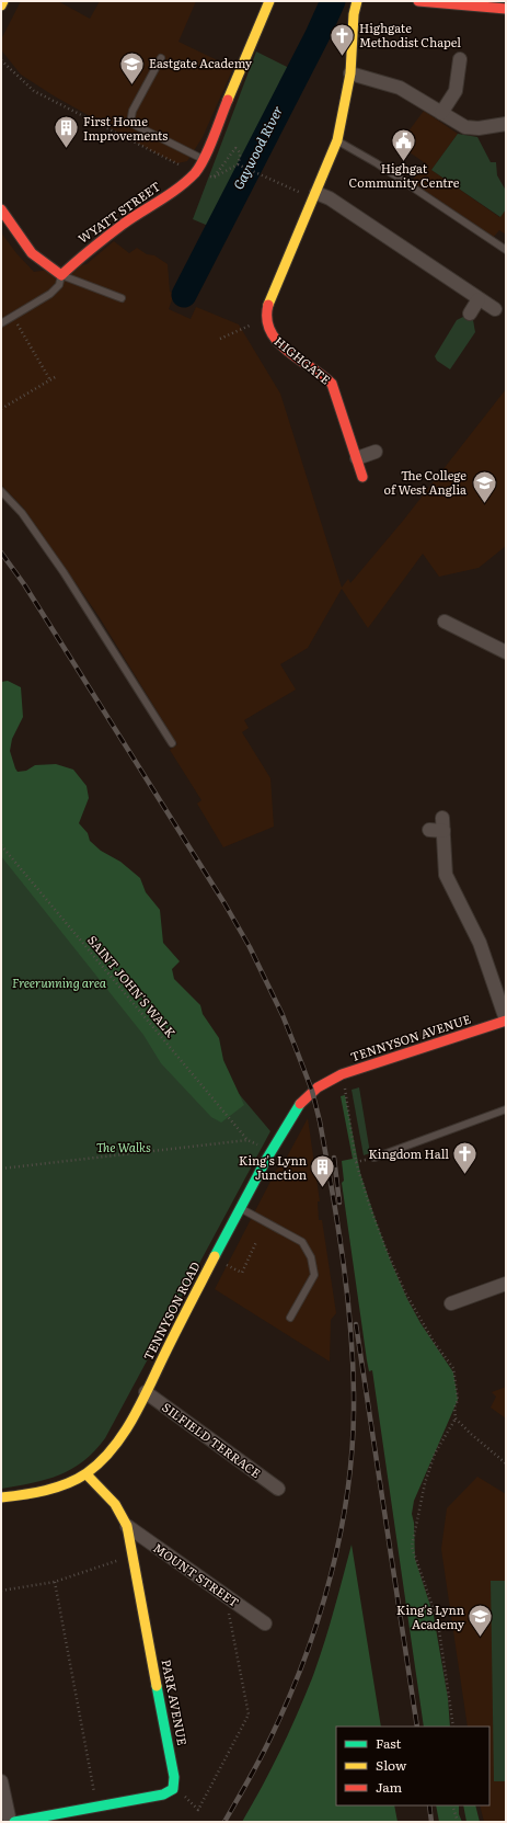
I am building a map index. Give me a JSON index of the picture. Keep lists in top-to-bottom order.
{
  "streets": {
    "street": [
      "WYATT STREET",
      "HIGHGATE",
      "TENNYSON AVENUE",
      "TENNYSON ROAD",
      "SILFIELD TERRACE",
      "MOUNT STREET",
      "PARK AVENUE"
    ],
    "path": ["SAINT JOHN'S WALK"]
  },
  "crossings": [
    ["TENNYSON AVENUE", "TENNYSON ROAD"],
    ["TENNYSON ROAD", "SILFIELD TERRACE"],
    ["TENNYSON ROAD", "PARK AVENUE"],
    ["MOUNT STREET", "PARK AVENUE"]
  ],
  "water": ["Gaywood River"],
  "parks": ["Freerunning area", "The Walks"],
  "places": {
    "church": ["Highgate Methodist Chapel", "Kingdom Hall"],
    "school or university": ["Eastgate Academy", "The College of West Anglia", "King's Lynn Academy"],
    "building": ["First Home Improvements", "King's Lynn Junction"],
    "public building": ["Highgat Community Centre"]
  },
  "legend": ["Fast", "Slow", "Jam"]
}
